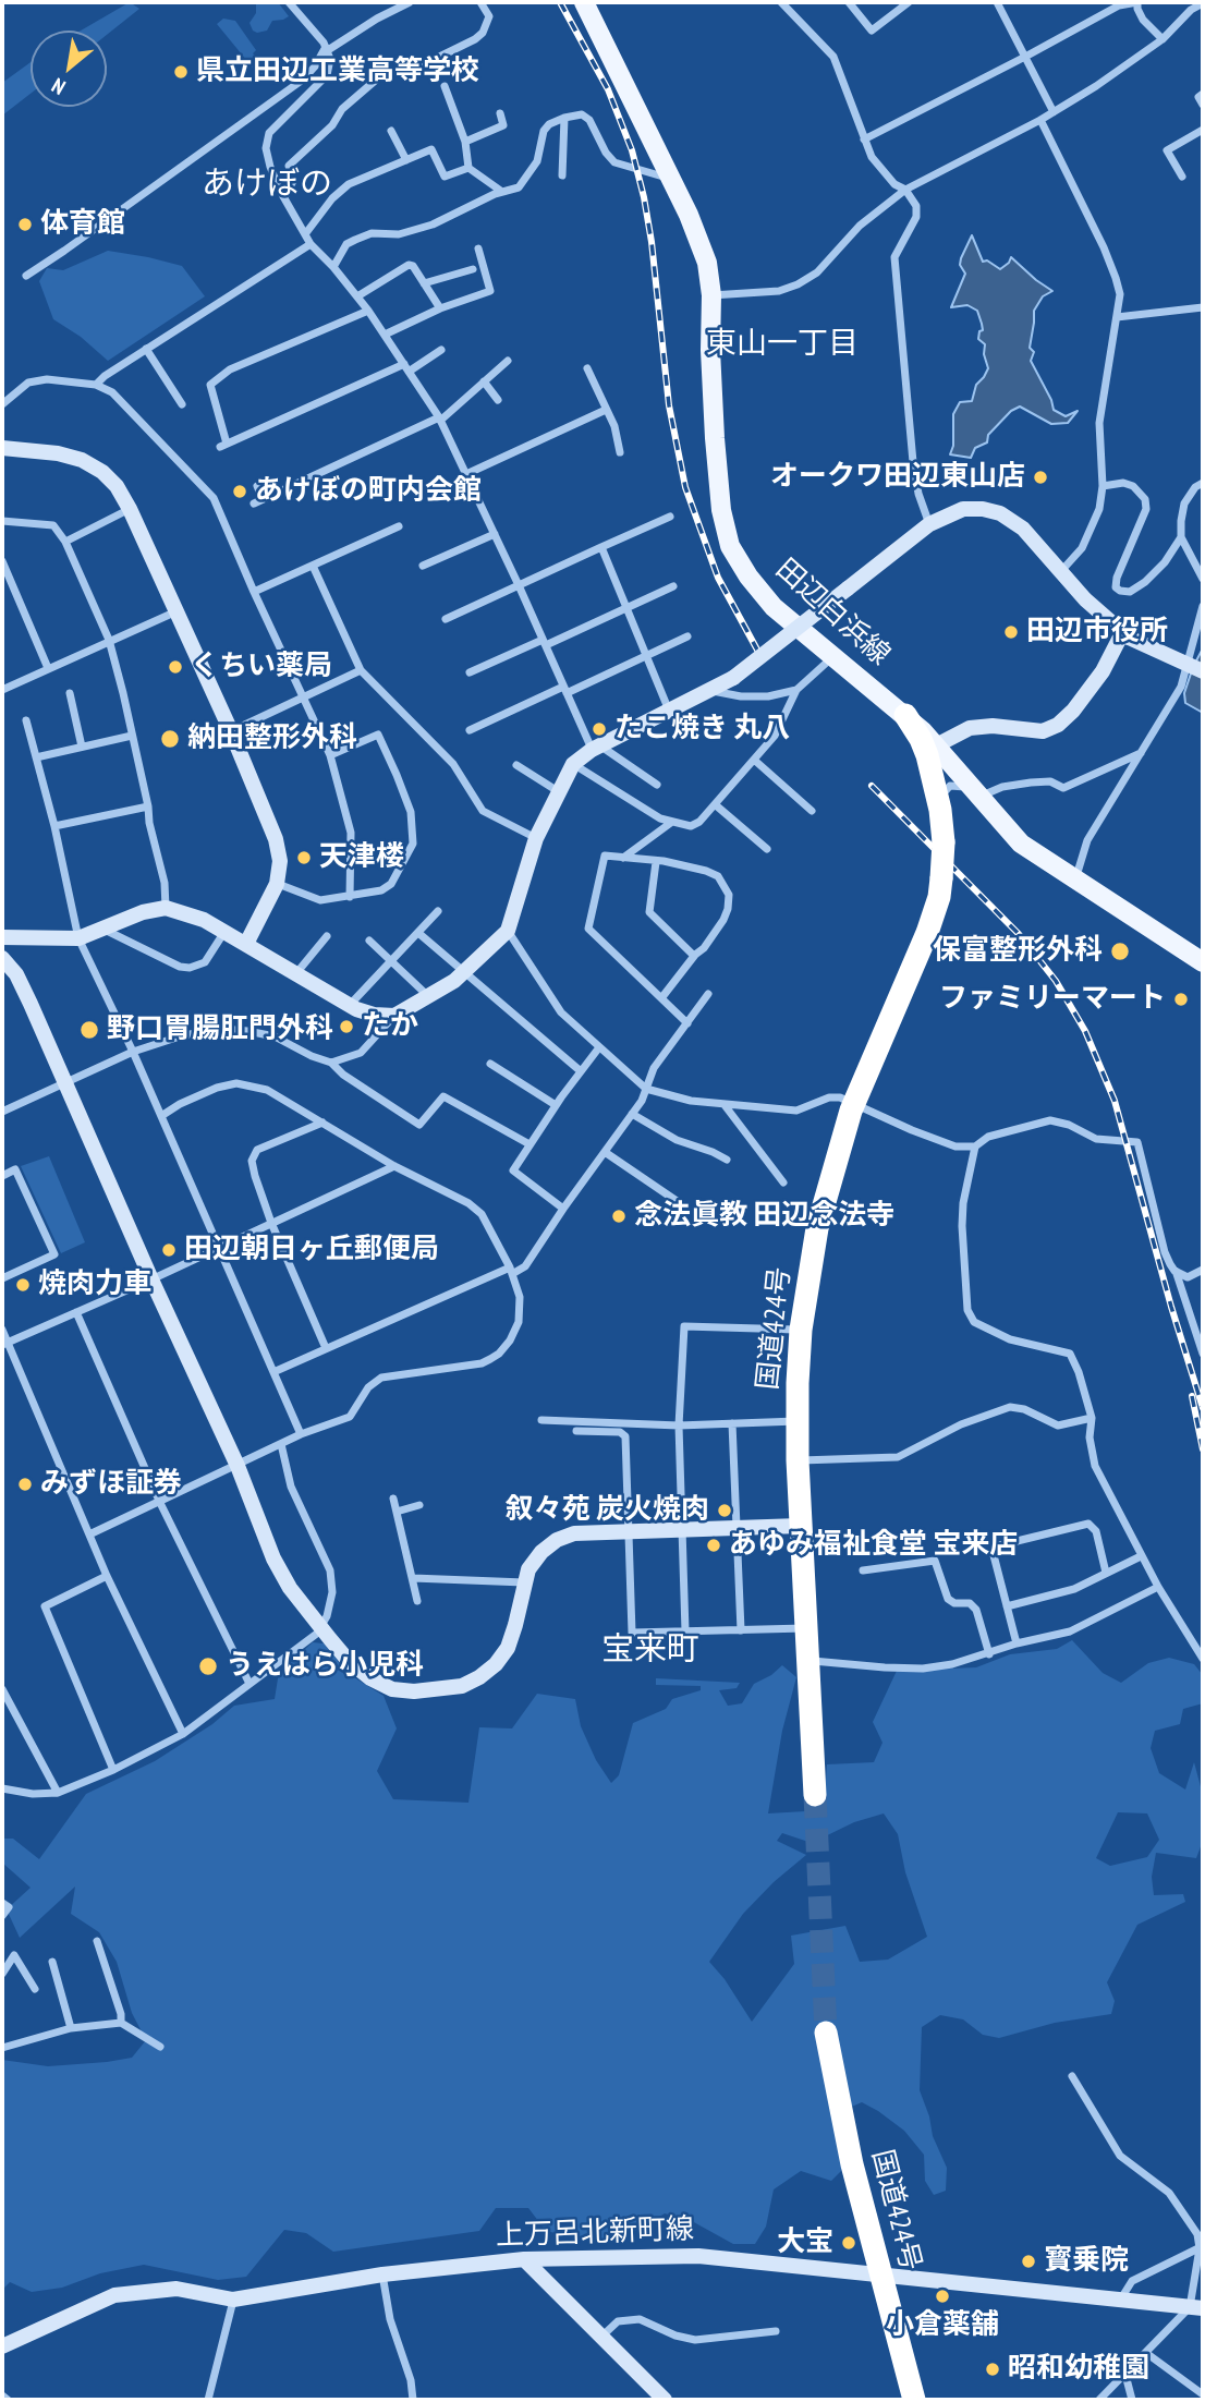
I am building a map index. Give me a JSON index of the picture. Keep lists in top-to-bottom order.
{
  "streets": {
    "highway": ["国道424号"],
    "main road": ["田辺白浜線"],
    "street": ["上万呂北新町線"]
  },
  "crossings": [
    ["田辺白浜線", "国道424号"],
    ["国道424号", "上万呂北新町線"]
  ],
  "districts": ["あけぼの", "東山一丁目", "宝来町"],
  "places": [
    "県立田辺工業高等学校",
    "体育館",
    "オークワ田辺東山店",
    "あけぼの町内会館",
    "田辺市役所",
    "くちい薬局",
    "たこ焼き 丸八",
    "納田整形外科",
    "天津楼",
    "保富整形外科",
    "ファミリーマート",
    "たか",
    "野口胃腸肛門外科",
    "念法眞教 田辺念法寺",
    "田辺朝日ヶ丘郵便局",
    "焼肉力車",
    "みずほ証券",
    "叙々苑 炭火焼肉",
    "あゆみ福祉食堂 宝来店",
    "うえはら小児科",
    "大宝",
    "寳乗院",
    "小倉薬舗",
    "昭和幼稚園"
  ],
  "north": "bottom left"
}
